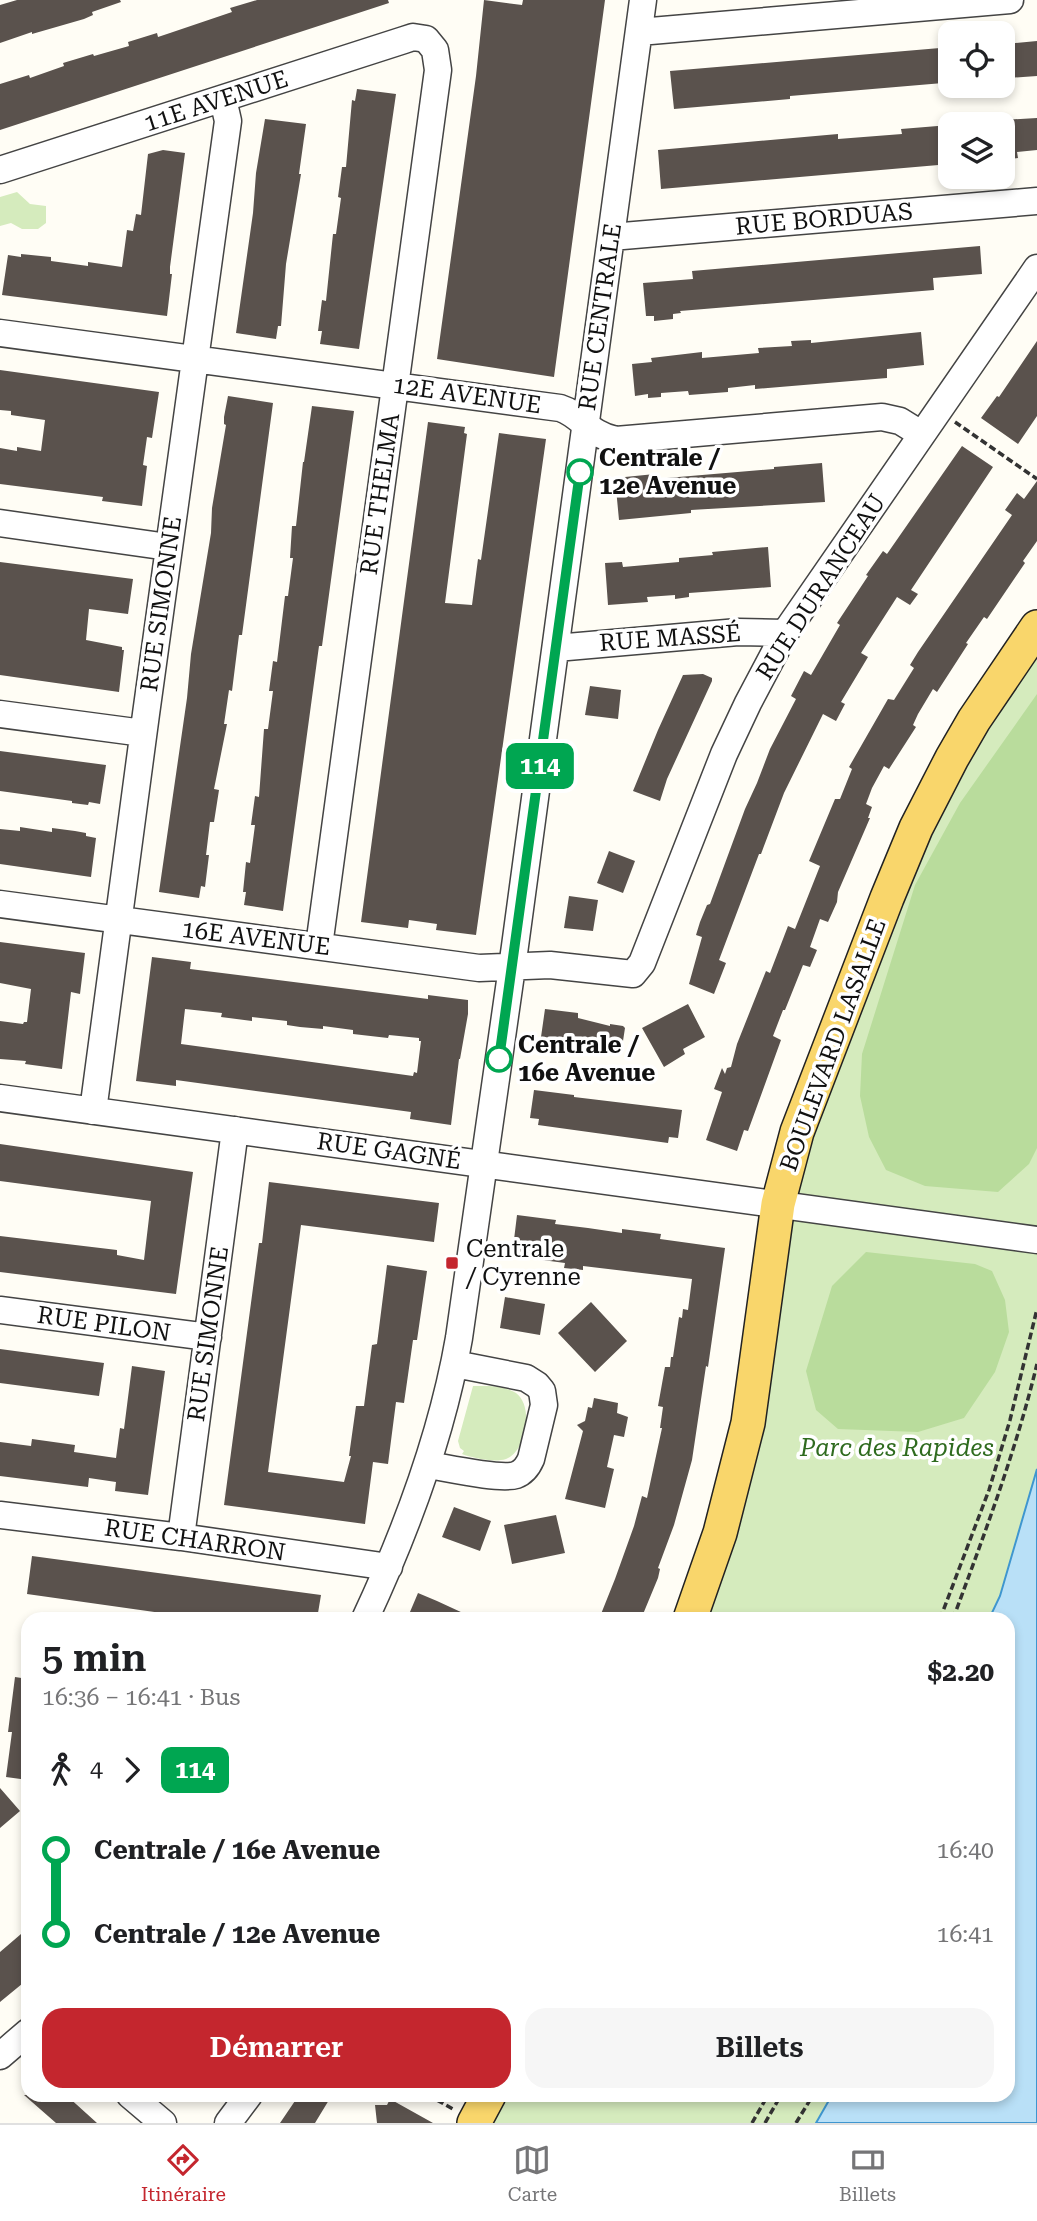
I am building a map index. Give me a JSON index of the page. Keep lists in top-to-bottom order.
{
  "streets": {
    "main road": ["BOULEVARD LASALLE"],
    "street": [
      "11E AVENUE",
      "RUE BORDUAS",
      "RUE CENTRALE",
      "12E AVENUE",
      "RUE THELMA",
      "RUE DURANCEAU",
      "RUE SIMONNE",
      "RUE MASSÉ",
      "16E AVENUE",
      "RUE GAGNÉ",
      "RUE PILON",
      "RUE CHARRON"
    ]
  },
  "crossings": [
    ["11E AVENUE", "RUE THELMA"],
    ["11E AVENUE", "RUE SIMONNE"],
    ["RUE BORDUAS", "RUE CENTRALE"],
    ["RUE CENTRALE", "12E AVENUE"],
    ["RUE CENTRALE", "RUE DURANCEAU"],
    ["RUE CENTRALE", "RUE MASSÉ"],
    ["RUE CENTRALE", "16E AVENUE"],
    ["RUE CENTRALE", "RUE GAGNÉ"],
    ["RUE CENTRALE", "RUE CHARRON"],
    ["12E AVENUE", "RUE THELMA"],
    ["12E AVENUE", "RUE DURANCEAU"],
    ["12E AVENUE", "RUE SIMONNE"],
    ["RUE THELMA", "16E AVENUE"],
    ["RUE DURANCEAU", "RUE MASSÉ"],
    ["RUE DURANCEAU", "16E AVENUE"],
    ["RUE SIMONNE", "16E AVENUE"],
    ["RUE SIMONNE", "RUE GAGNÉ"],
    ["RUE SIMONNE", "RUE PILON"],
    ["RUE SIMONNE", "RUE CHARRON"],
    ["BOULEVARD LASALLE", "RUE GAGNÉ"]
  ],
  "parks": ["Parc des Rapides"],
  "places": {
    "other": ["Centrale / 12e Avenue", "Centrale / 16e Avenue"],
    "transit": ["Centrale / Cyrenne"]
  },
  "lines": ["bus line 114"],
  "page": {
    "on_map": "114",
    "heading": ["5 min", "16:36 – 16:41 · Bus", "$2.20"],
    "legs": ["4", "114"],
    "list": [
      {
        "name": "Centrale / 16e Avenue",
        "value": "16:40"
      },
      {
        "name": "Centrale / 12e Avenue",
        "value": "16:41"
      }
    ],
    "buttons": ["Démarrer", "Billets"],
    "tabs": ["Itinéraire", "Carte", "Billets"]
  }
}
